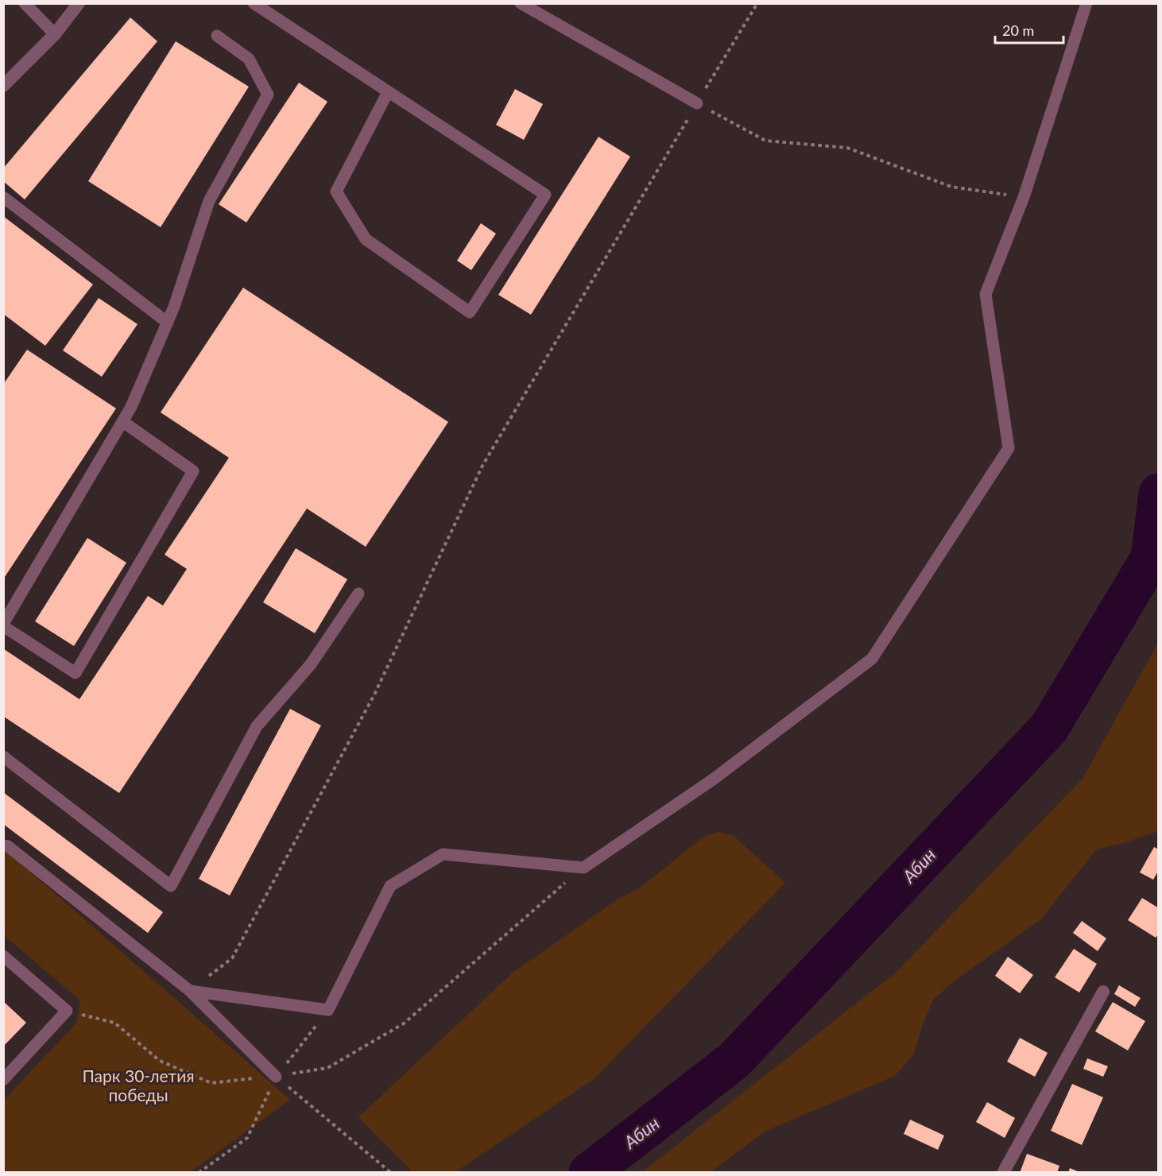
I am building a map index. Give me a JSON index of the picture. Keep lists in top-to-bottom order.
{
  "water": ["Абин"],
  "parks": ["Парк 30-летия победы"],
  "scale_bar": "20 m"
}
